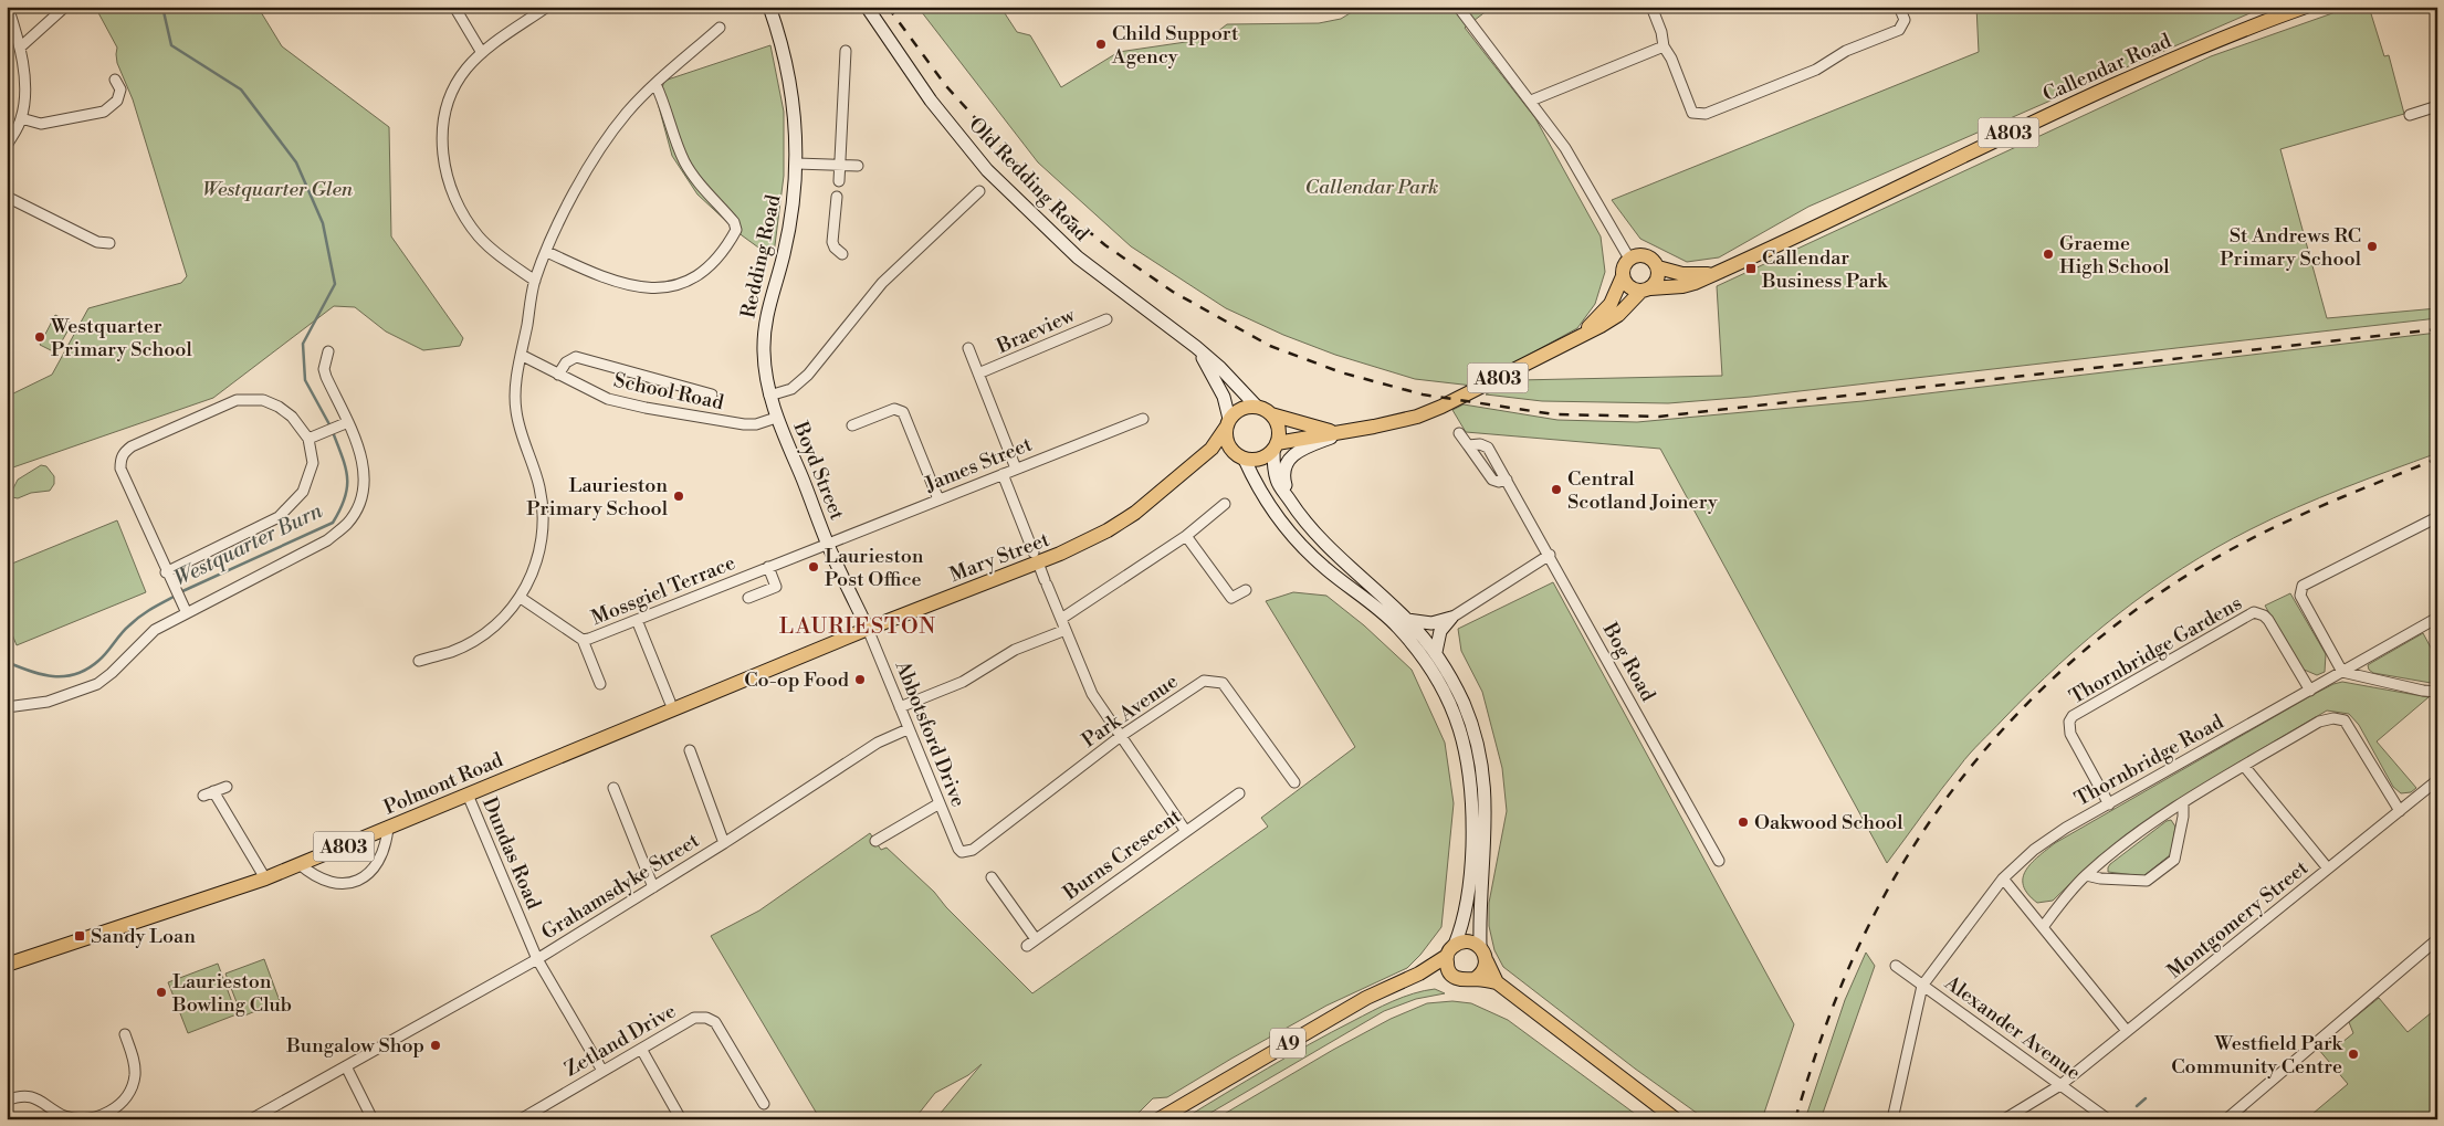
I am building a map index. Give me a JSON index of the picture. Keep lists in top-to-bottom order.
{
  "streets": {
    "main road": [
      "Callendar Road",
      "A803",
      "Old Redding Road",
      "Redding Road",
      "Boyd Street",
      "Mary Street",
      "Polmont Road",
      "A9"
    ],
    "street": [
      "Braeview",
      "School Road",
      "James Street",
      "Mossgiel Terrace",
      "Thornbridge Gardens",
      "Bog Road",
      "Park Avenue",
      "Abbotsford Drive",
      "Thornbridge Road",
      "Dundas Road",
      "Burns Crescent",
      "Grahamsdyke Street",
      "Montgomery Street",
      "Alexander Avenue",
      "Zetland Drive"
    ]
  },
  "crossings": [
    ["Callendar Road", "A803"],
    ["A803", "Old Redding Road"],
    ["A803", "Mary Street"],
    ["Old Redding Road", "Mary Street"],
    ["Redding Road", "School Road"],
    ["Redding Road", "Boyd Street"],
    ["School Road", "Boyd Street"],
    ["James Street", "Boyd Street"],
    ["James Street", "Mossgiel Terrace"],
    ["Boyd Street", "Mary Street"],
    ["Boyd Street", "Mossgiel Terrace"],
    ["Boyd Street", "Abbotsford Drive"],
    ["Mary Street", "Abbotsford Drive"],
    ["Mary Street", "Polmont Road"],
    ["Thornbridge Gardens", "Thornbridge Road"],
    ["Park Avenue", "Abbotsford Drive"],
    ["Abbotsford Drive", "Grahamsdyke Street"],
    ["Thornbridge Road", "Alexander Avenue"],
    ["Polmont Road", "Dundas Road"],
    ["Dundas Road", "Grahamsdyke Street"],
    ["Dundas Road", "Zetland Drive"],
    ["Montgomery Street", "Alexander Avenue"]
  ],
  "districts": ["LAURIESTON"],
  "water": ["Westquarter Burn"],
  "parks": ["Callendar Park", "Westquarter Glen"],
  "places": {
    "other": [
      "Child Support Agency",
      "St Andrews RC Primary School",
      "Graeme High School",
      "Westquarter Primary School",
      "Central Scotland Joinery",
      "Laurieston Primary School",
      "Laurieston Post Office",
      "Co-op Food",
      "Oakwood School",
      "Laurieston Bowling Club",
      "Bungalow Shop",
      "Westfield Park Community Centre"
    ],
    "transit": ["Callendar Business Park", "Sandy Loan"]
  }
}
